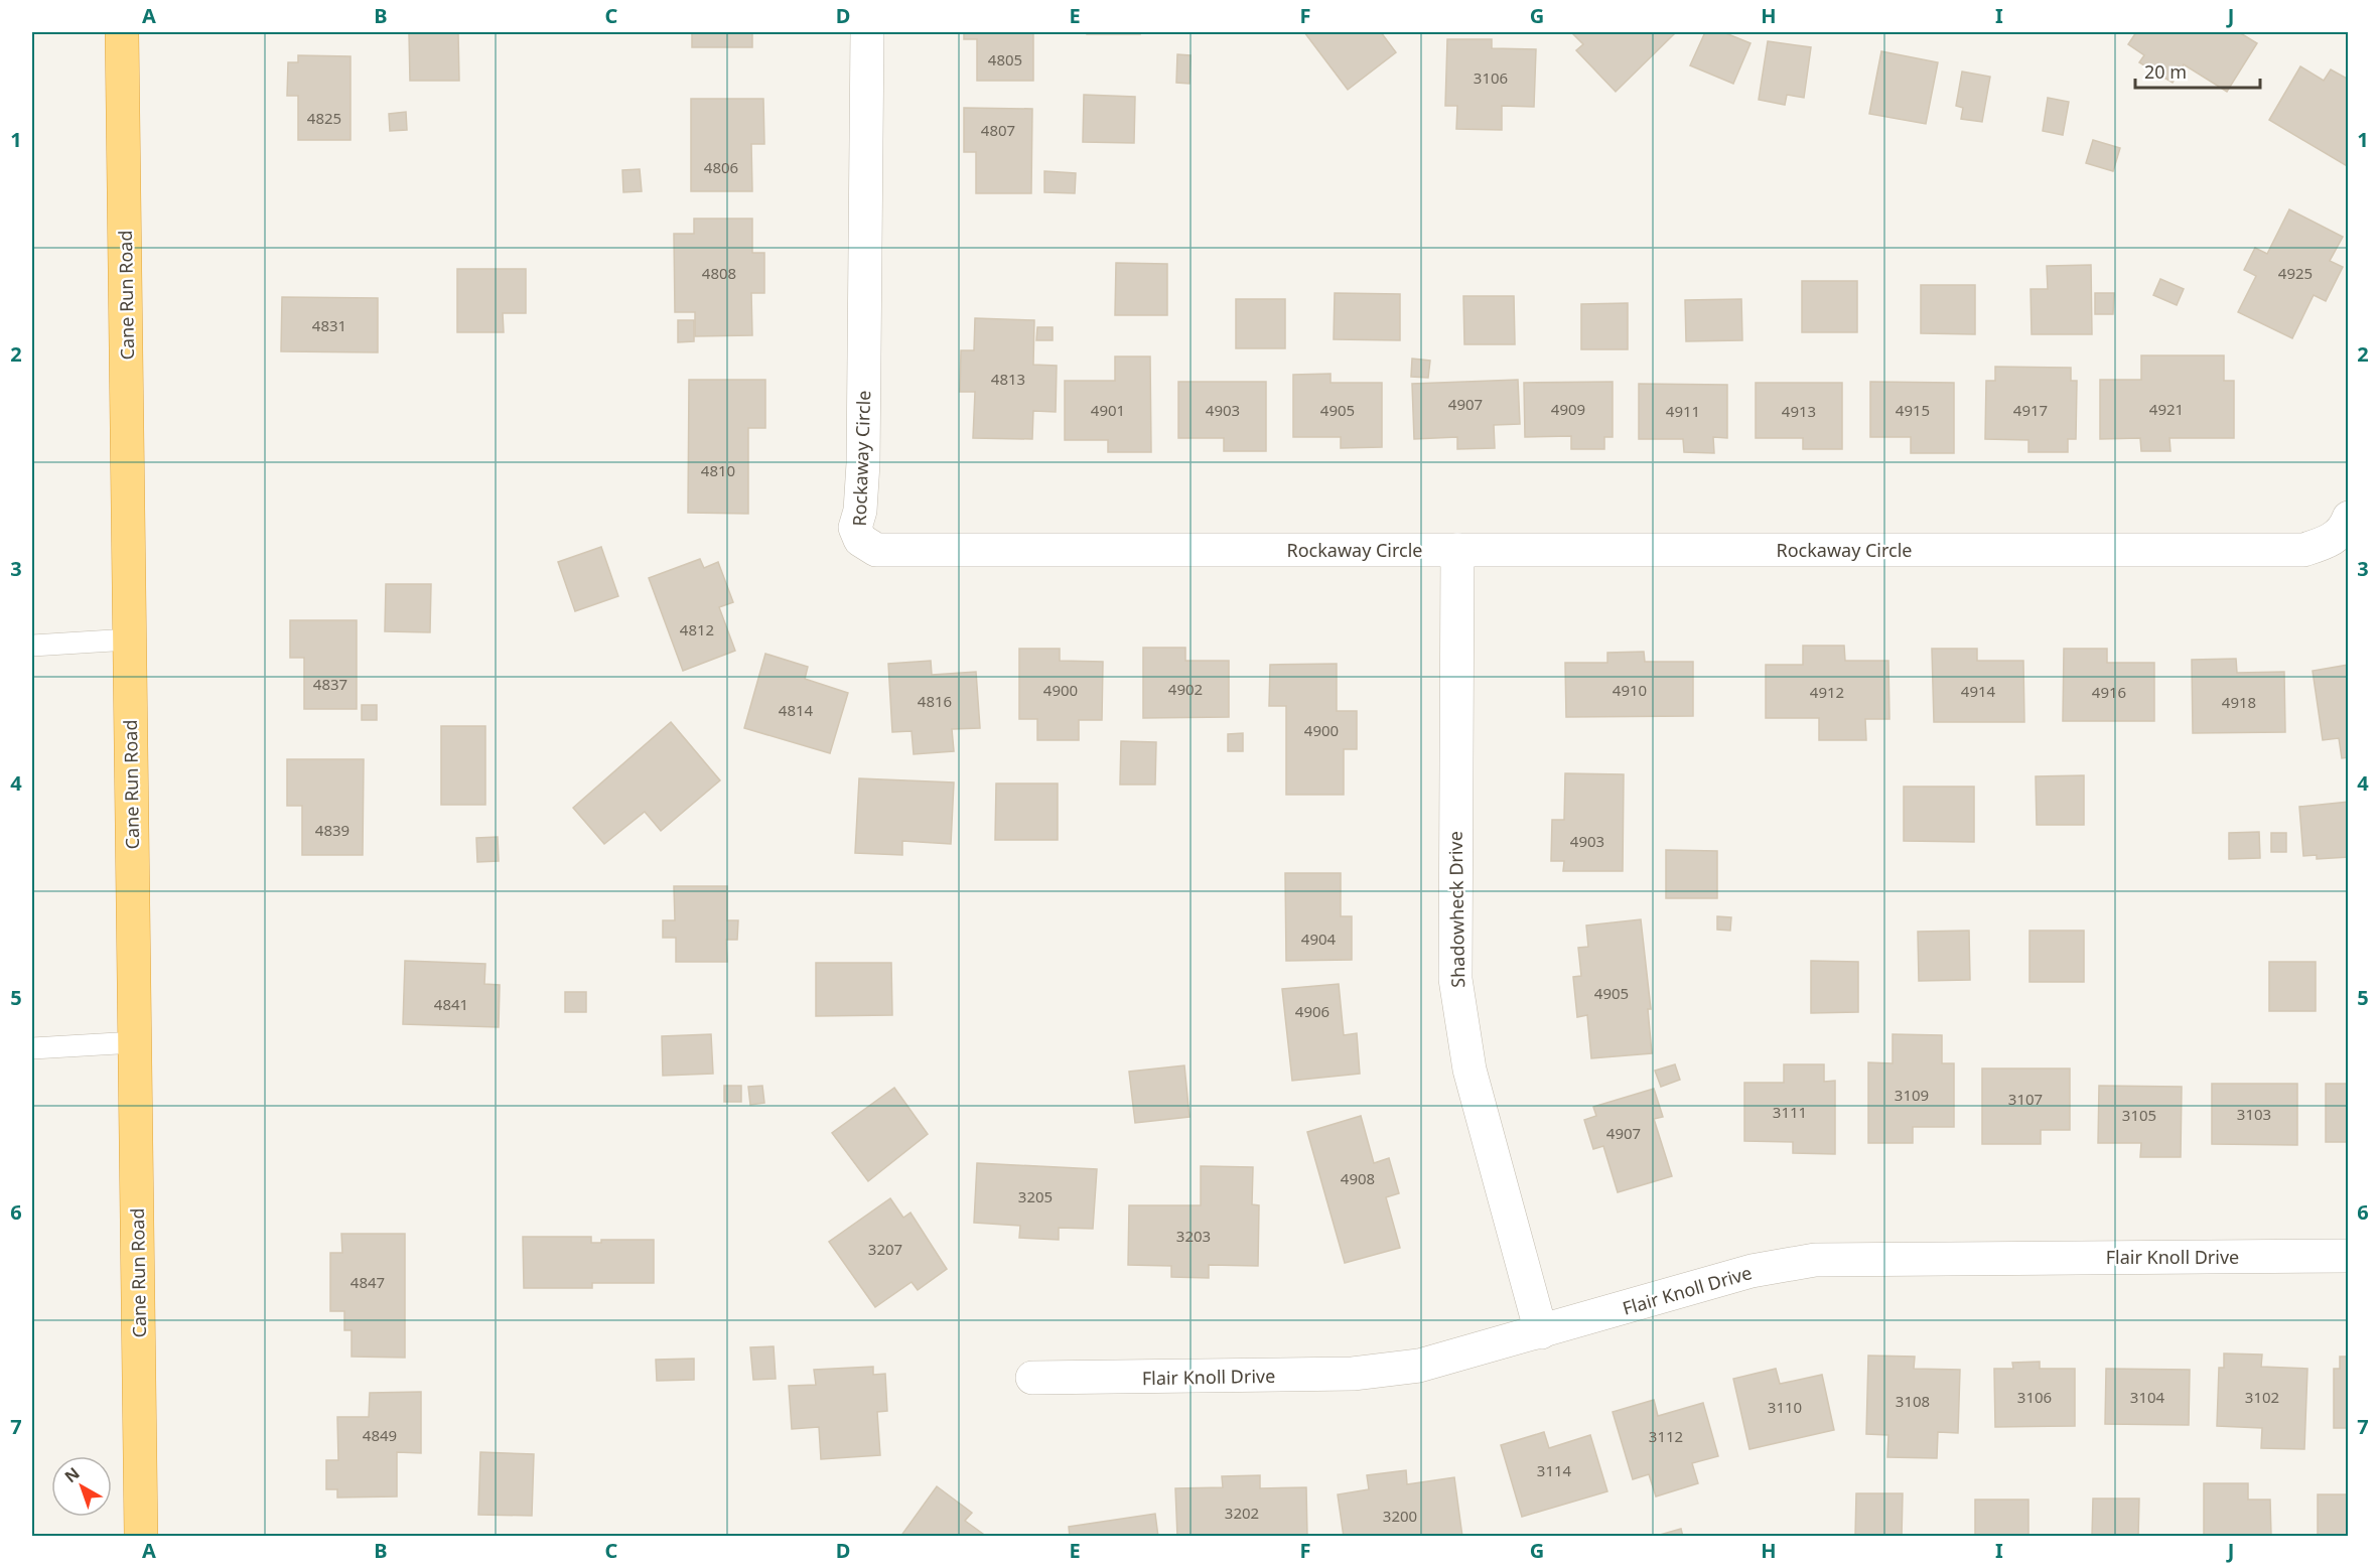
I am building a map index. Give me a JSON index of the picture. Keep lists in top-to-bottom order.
{
  "streets": {
    "highway": ["Cane Run Road"],
    "street": ["Rockaway Circle", "Shadowheck Drive", "Flair Knoll Drive"]
  },
  "crossings": [
    ["Rockaway Circle", "Shadowheck Drive"],
    ["Shadowheck Drive", "Flair Knoll Drive"]
  ],
  "house_numbers": [
    "4805",
    "3106",
    "4825",
    "4807",
    "4806",
    "4808",
    "4925",
    "4831",
    "4813",
    "4907",
    "4909",
    "4921",
    "4901",
    "4903",
    "4905",
    "4915",
    "4917",
    "4911",
    "4913",
    "4810",
    "4812",
    "4837",
    "4902",
    "4900",
    "4910",
    "4914",
    "4912",
    "4916",
    "4816",
    "4918",
    "4814",
    "4900",
    "4839",
    "4903",
    "4904",
    "4905",
    "4841",
    "4906",
    "3109",
    "3107",
    "3111",
    "3103",
    "3105",
    "4907",
    "4908",
    "3205",
    "3203",
    "3207",
    "4847",
    "3106",
    "3104",
    "3102",
    "3108",
    "3110",
    "4849",
    "3112",
    "3114",
    "3202",
    "3200"
  ],
  "scale_bar": "20 m",
  "north": "top left",
  "grid": {
    "columns": [
      "A",
      "B",
      "C",
      "D",
      "E",
      "F",
      "G",
      "H",
      "I",
      "J"
    ],
    "rows": [
      "1",
      "2",
      "3",
      "4",
      "5",
      "6",
      "7"
    ]
  }
}
